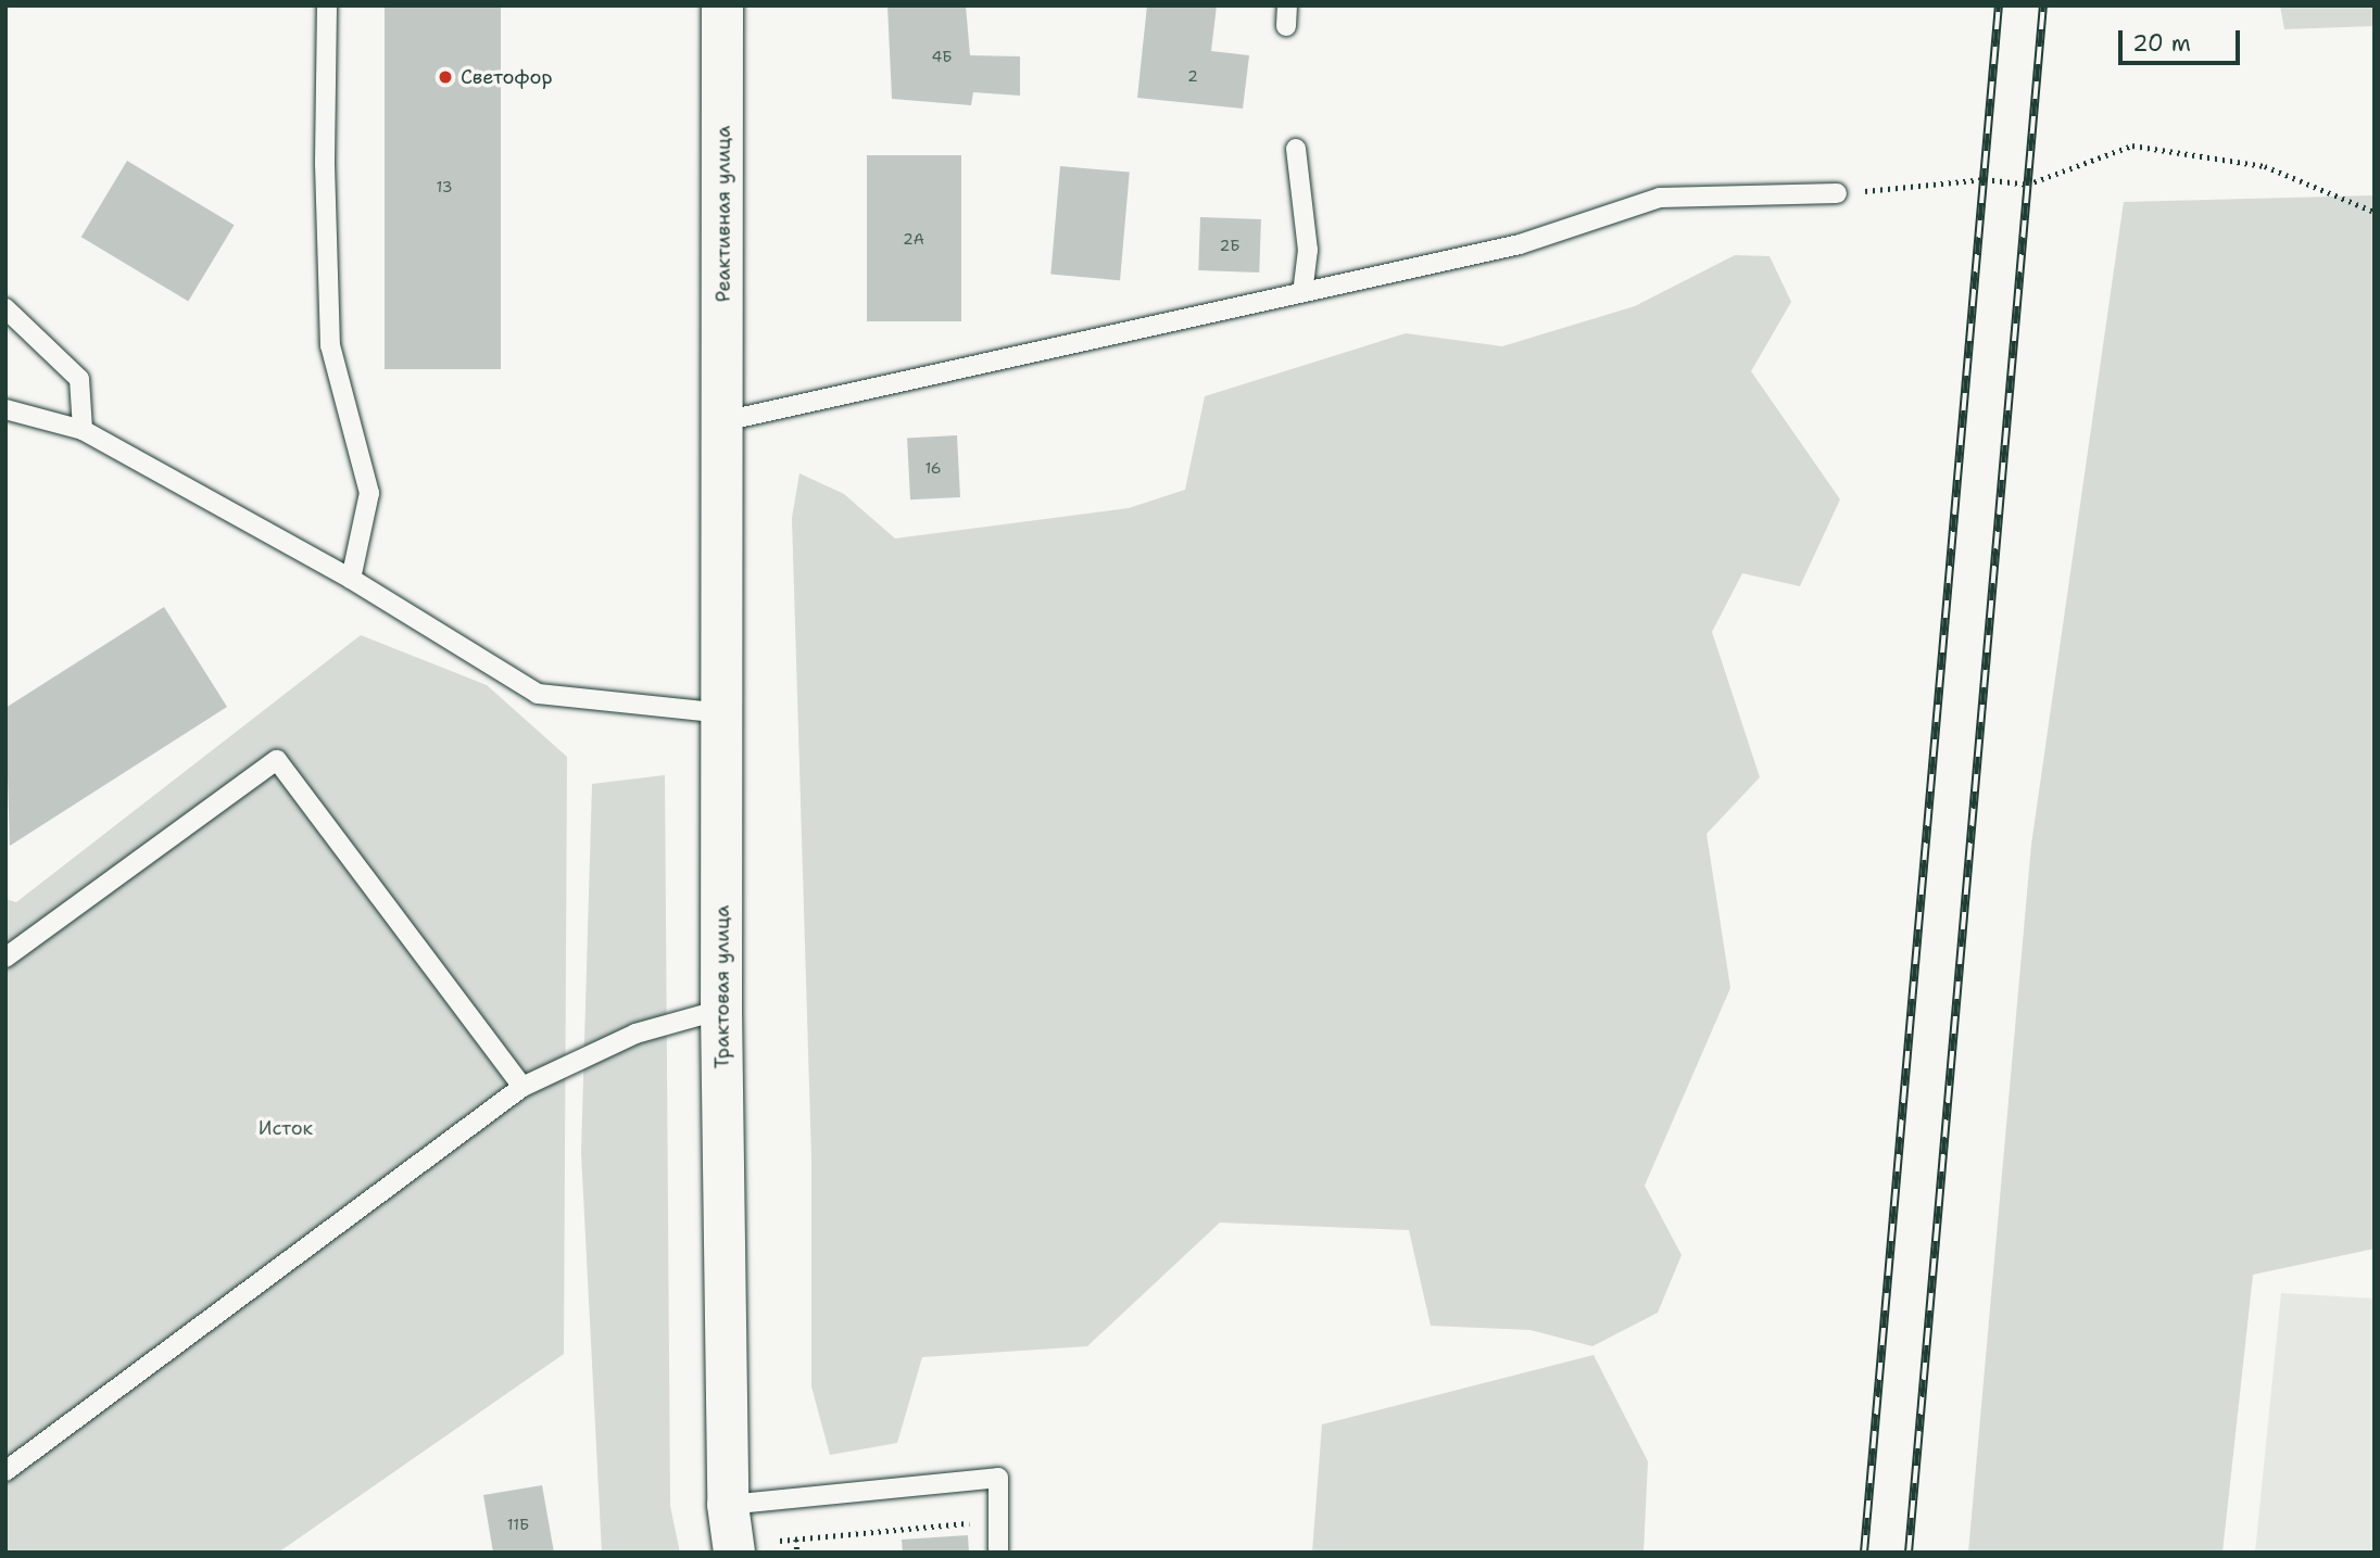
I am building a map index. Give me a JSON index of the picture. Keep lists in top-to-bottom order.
{
  "streets": {
    "main road": ["Реактивная улица", "Трактовая улица"]
  },
  "crossings": [
    ["Реактивная улица", "Трактовая улица"]
  ],
  "parks": ["Исток"],
  "places": ["Светофор"],
  "house_numbers": [
    "4Б",
    "2",
    "13",
    "2А",
    "2Б",
    "16",
    "11Б"
  ],
  "scale_bar": "20 m"
}
